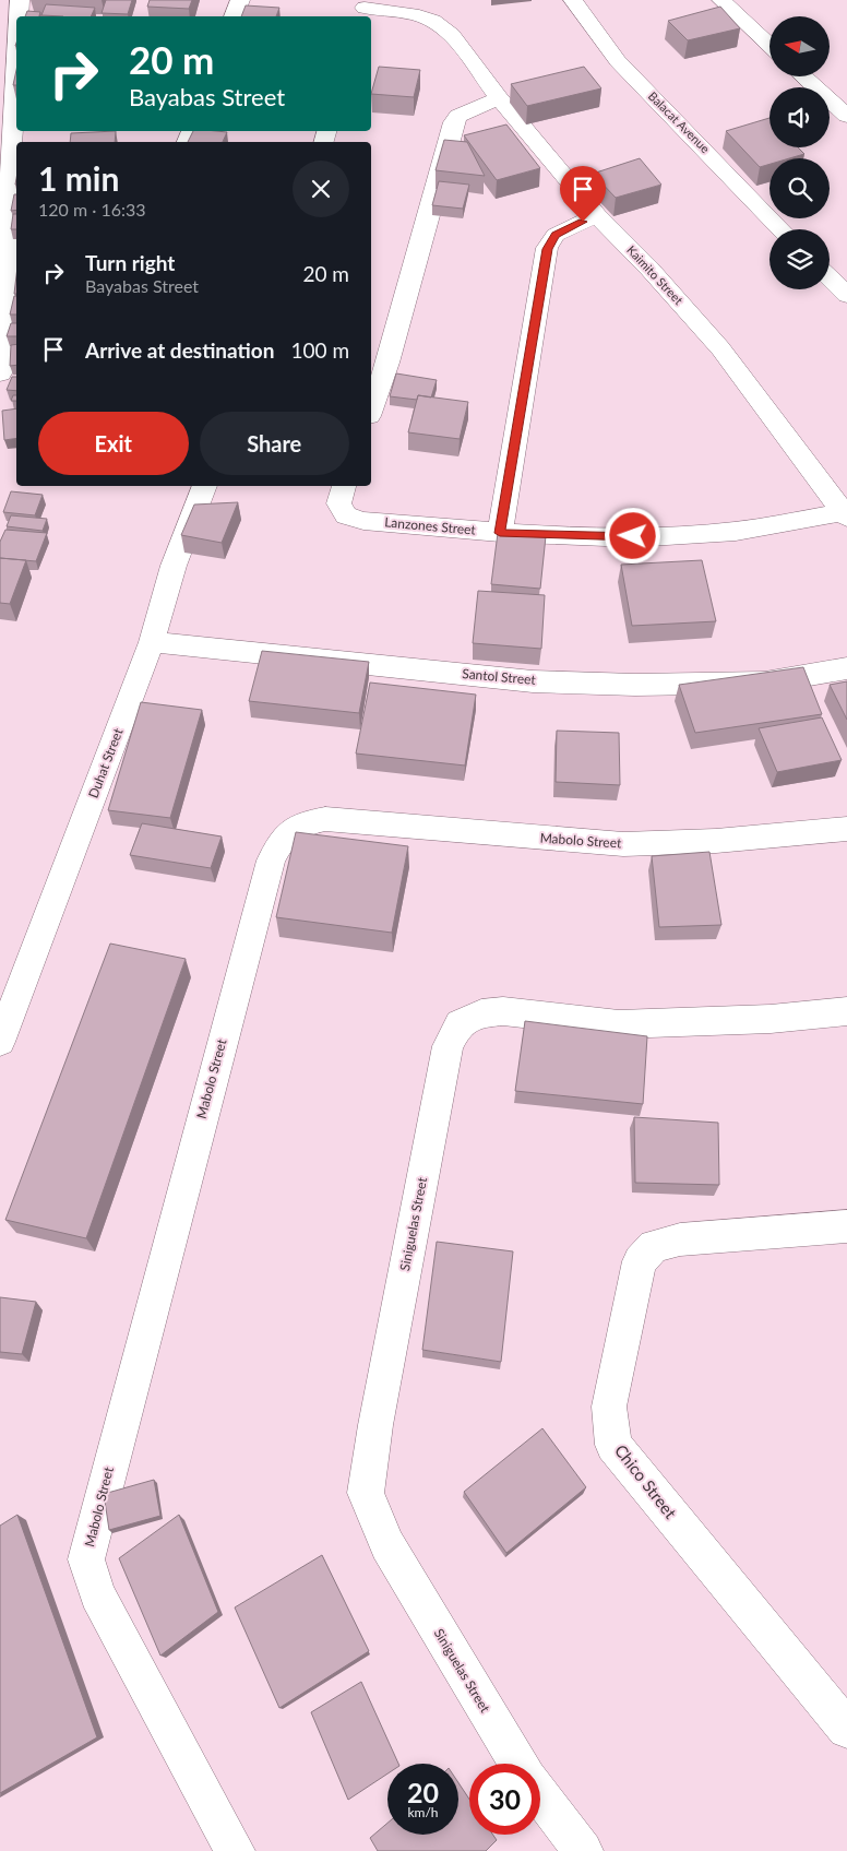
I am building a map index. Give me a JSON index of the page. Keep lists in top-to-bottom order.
{
  "streets": {
    "street": [
      "Balacat Avenue",
      "Kaimito Street",
      "Lanzones Street",
      "Santol Street",
      "Duhat Street",
      "Mabolo Street",
      "Siniguelas Street",
      "Chico Street"
    ]
  },
  "crossings": [
    ["Kaimito Street", "Lanzones Street"],
    ["Santol Street", "Duhat Street"]
  ],
  "north": "left",
  "page": {
    "turn": ["20 m", "Bayabas Street"],
    "heading": ["1 min", "120 m · 16:33"],
    "list": [
      {
        "name": "Turn right",
        "note": "Bayabas Street",
        "value": "20 m"
      },
      {
        "name": "Arrive at destination",
        "value": "100 m"
      }
    ],
    "buttons": ["Exit", "Share"],
    "speed": "20 km/h",
    "limit": "30"
  }
}
